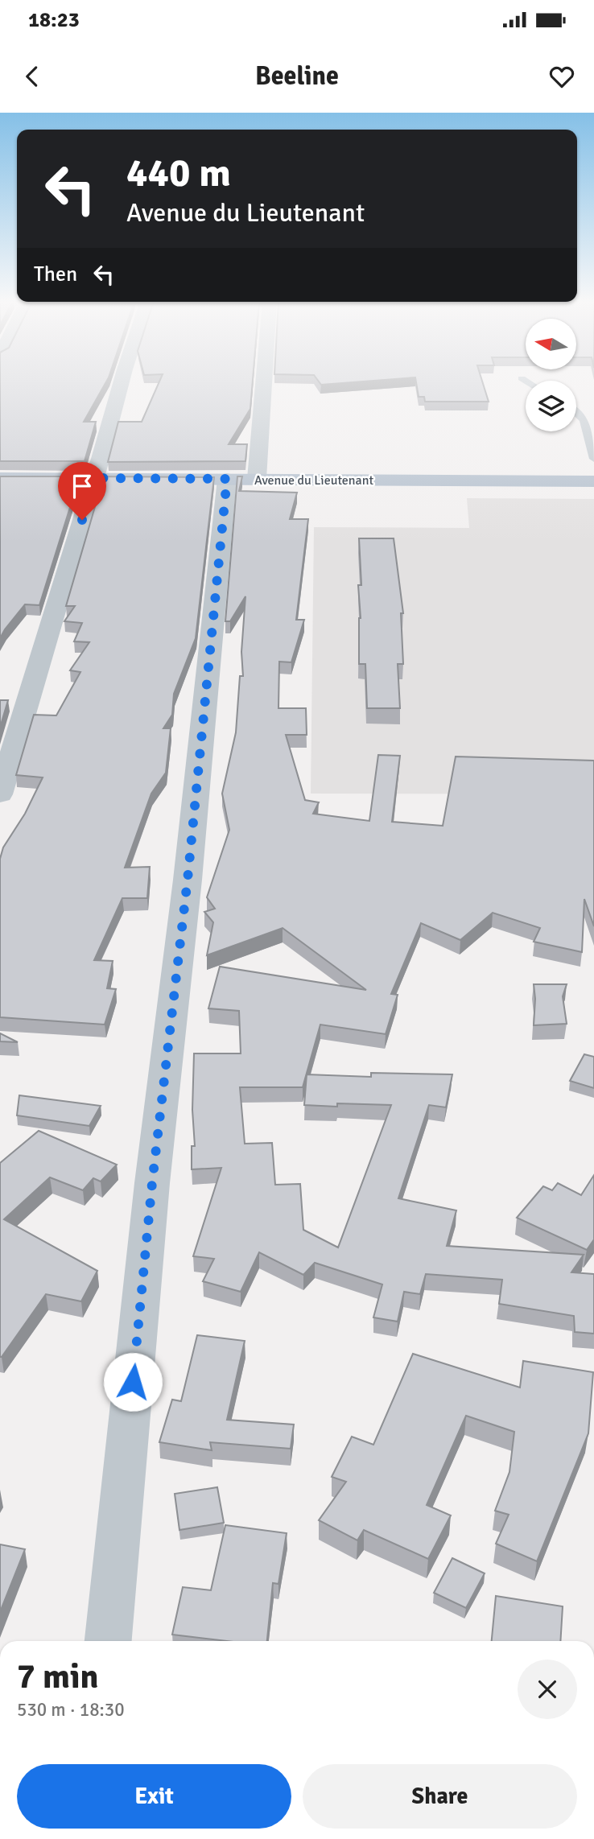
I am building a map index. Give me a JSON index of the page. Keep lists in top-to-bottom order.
{
  "streets": {
    "main road": ["Avenue du Lieutenant"]
  },
  "north": "left",
  "page": {
    "status": "18:23",
    "header": "Beeline",
    "turn": ["440 m", "Avenue du Lieutenant"],
    "then": "Then",
    "heading": ["7 min", "530 m · 18:30"],
    "buttons": ["Exit", "Share"]
  }
}
